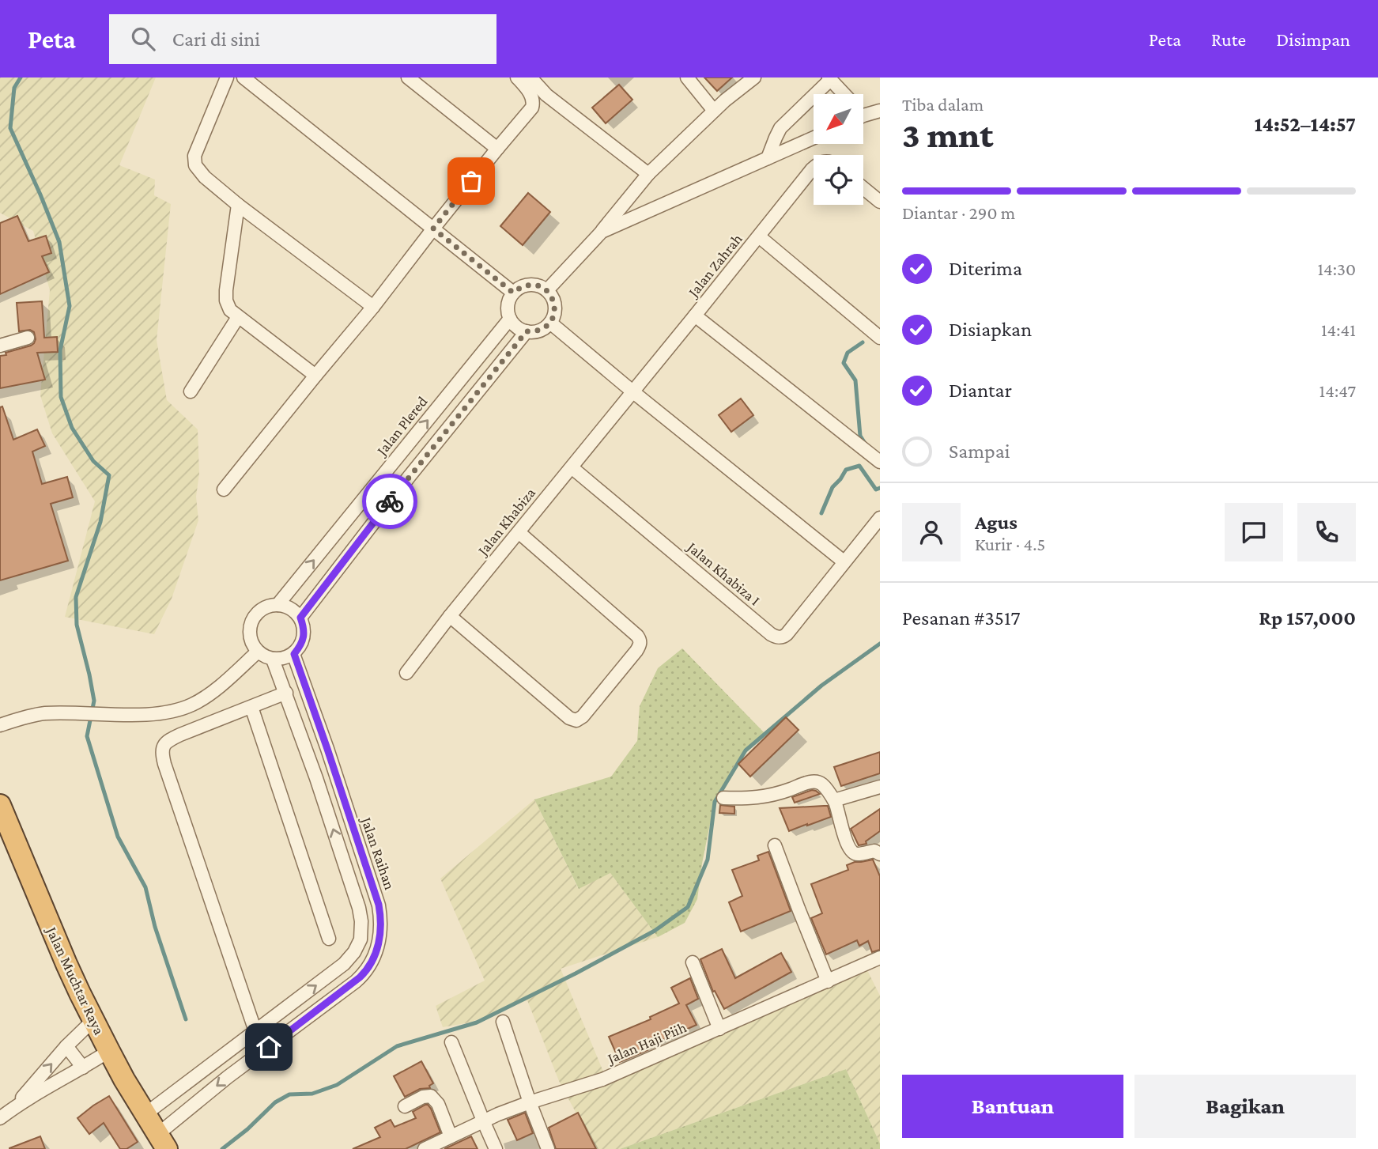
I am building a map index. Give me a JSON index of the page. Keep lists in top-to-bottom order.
{
  "streets": {
    "highway": ["Jalan Muchtar Raya"],
    "street": [
      "Jalan Zahrah",
      "Jalan Plered",
      "Jalan Khabiza",
      "Jalan Khabiza I",
      "Jalan Raihan",
      "Jalan Haji Piih"
    ]
  },
  "crossings": [
    ["Jalan Zahrah", "Jalan Khabiza"],
    ["Jalan Plered", "Jalan Raihan"],
    ["Jalan Khabiza", "Jalan Khabiza I"],
    ["Jalan Raihan", "Jalan Muchtar Raya"]
  ],
  "north": "bottom left",
  "page": {
    "header": "Peta",
    "search": "Cari di sini",
    "nav": ["Peta", "Rute", "Disimpan"],
    "heading": ["3 mnt", "Tiba dalam", "14:52–14:57"],
    "panel": [
      "Agus",
      "Kurir · 4.5",
      "Pesanan #3517",
      "Rp 157,000"
    ],
    "bar": "Diantar · 290 m",
    "list": [
      ["Diterima", "14:30"],
      ["Disiapkan", "14:41"],
      ["Diantar", "14:47"],
      "Sampai"
    ],
    "buttons": ["Bantuan", "Bagikan"]
  }
}
